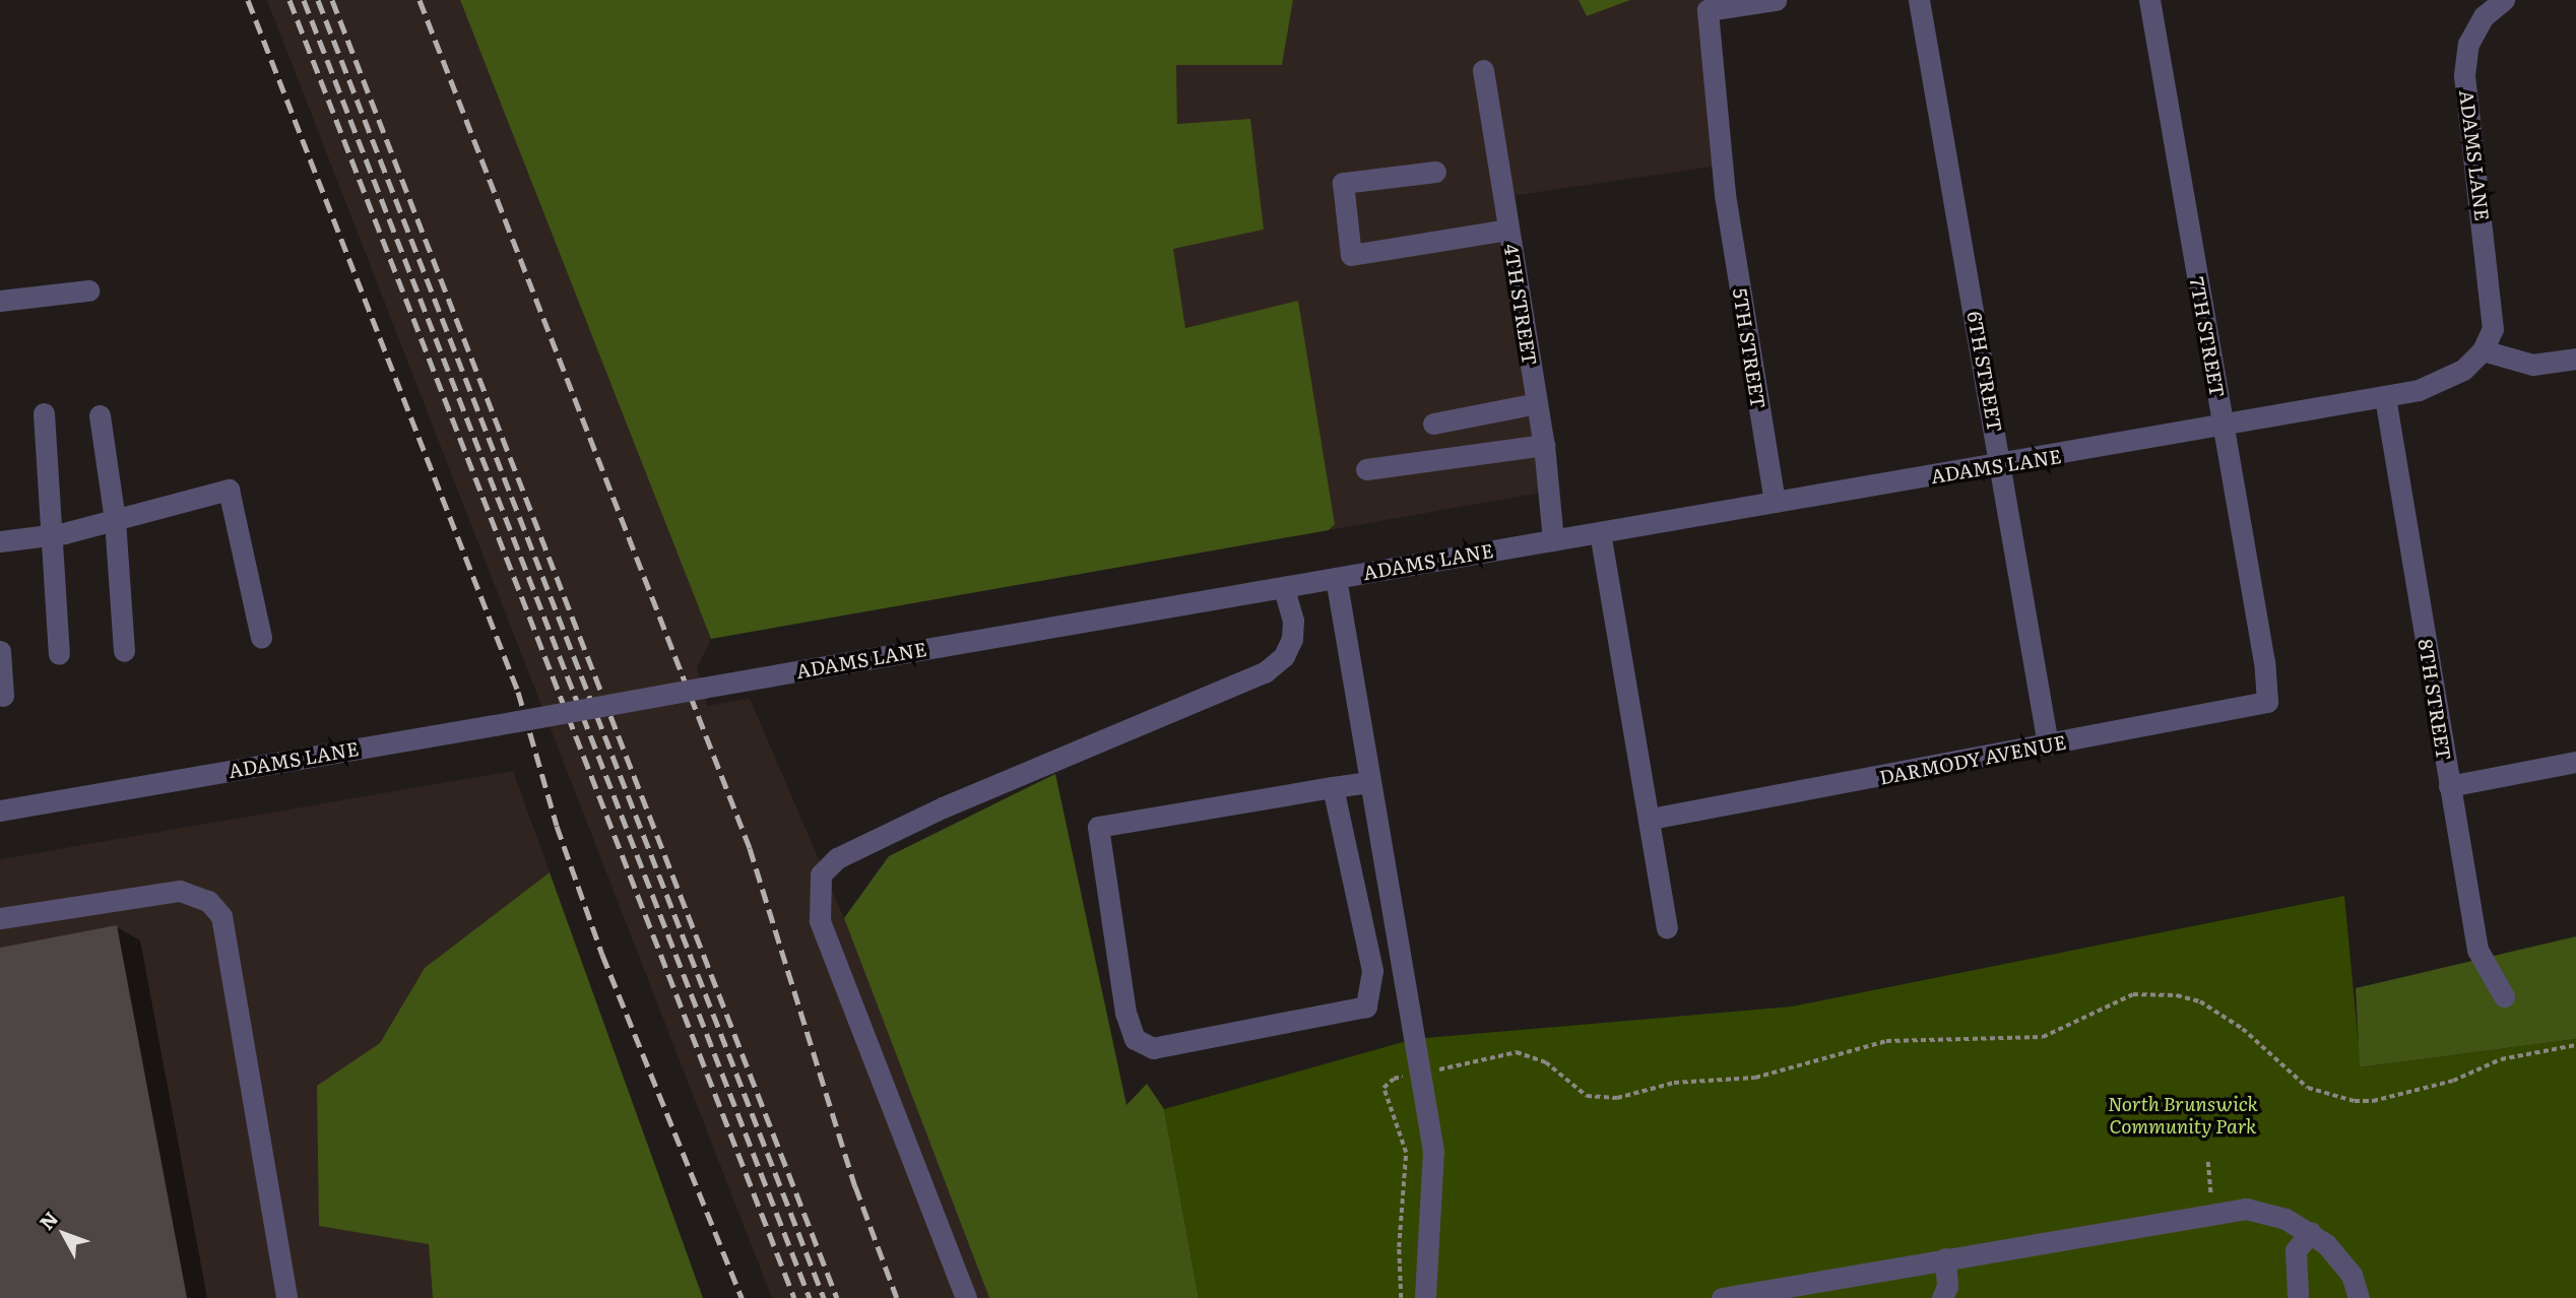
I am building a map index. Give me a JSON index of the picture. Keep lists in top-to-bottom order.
{
  "streets": {
    "street": [
      "ADAMS LANE",
      "4TH STREET",
      "7TH STREET",
      "5TH STREET",
      "6TH STREET",
      "8TH STREET",
      "DARMODY AVENUE"
    ]
  },
  "crossings": [
    ["ADAMS LANE", "4TH STREET"],
    ["ADAMS LANE", "7TH STREET"],
    ["ADAMS LANE", "5TH STREET"],
    ["ADAMS LANE", "6TH STREET"],
    ["ADAMS LANE", "8TH STREET"],
    ["7TH STREET", "DARMODY AVENUE"],
    ["6TH STREET", "DARMODY AVENUE"]
  ],
  "parks": ["North Brunswick Community Park"],
  "north": "top left"
}
